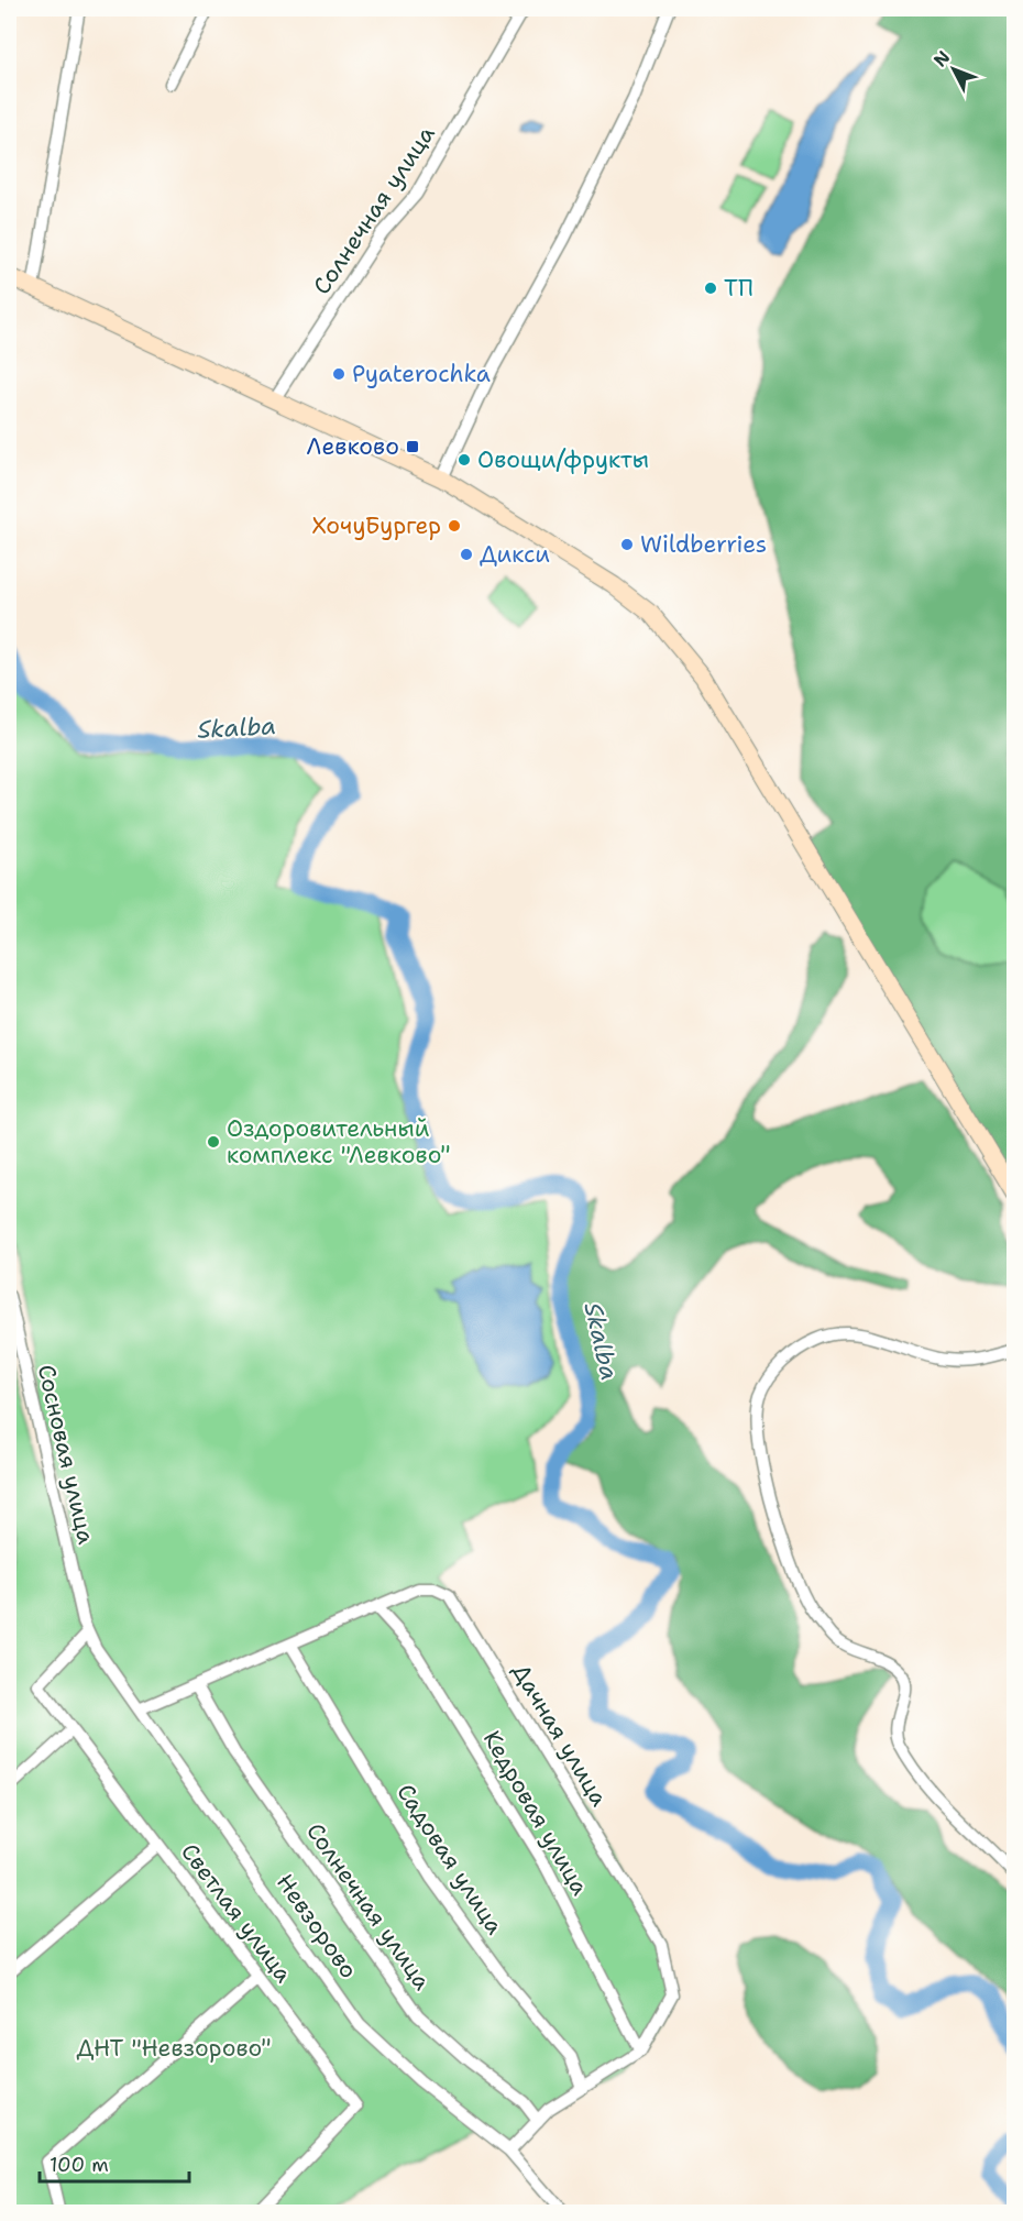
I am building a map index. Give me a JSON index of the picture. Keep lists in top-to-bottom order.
{
  "streets": {
    "street": [
      "Солнечная улица",
      "Сосновая улица",
      "Дачная улица",
      "Кедровая улица",
      "Садовая улица",
      "Светлая улица",
      "Невзорово"
    ]
  },
  "crossings": [
    ["Солнечная улица", "Дачная улица"],
    ["Сосновая улица", "Светлая улица"],
    ["Сосновая улица", "Невзорово"],
    ["Дачная улица", "Кедровая улица"],
    ["Дачная улица", "Садовая улица"],
    ["Дачная улица", "Невзорово"],
    ["Светлая улица", "Невзорово"]
  ],
  "water": ["Skalba"],
  "parks": ["ДНТ \"Невзорово\""],
  "places": {
    "other": [
      "ТП",
      "Pyaterochka",
      "Овощи/фрукты",
      "ХочуБургер",
      "Wildberries",
      "Дикси",
      "Оздоровительный комплекс \"Левково\""
    ],
    "transit": ["Левково"]
  },
  "scale_bar": "100 m",
  "north": "top left"
}
